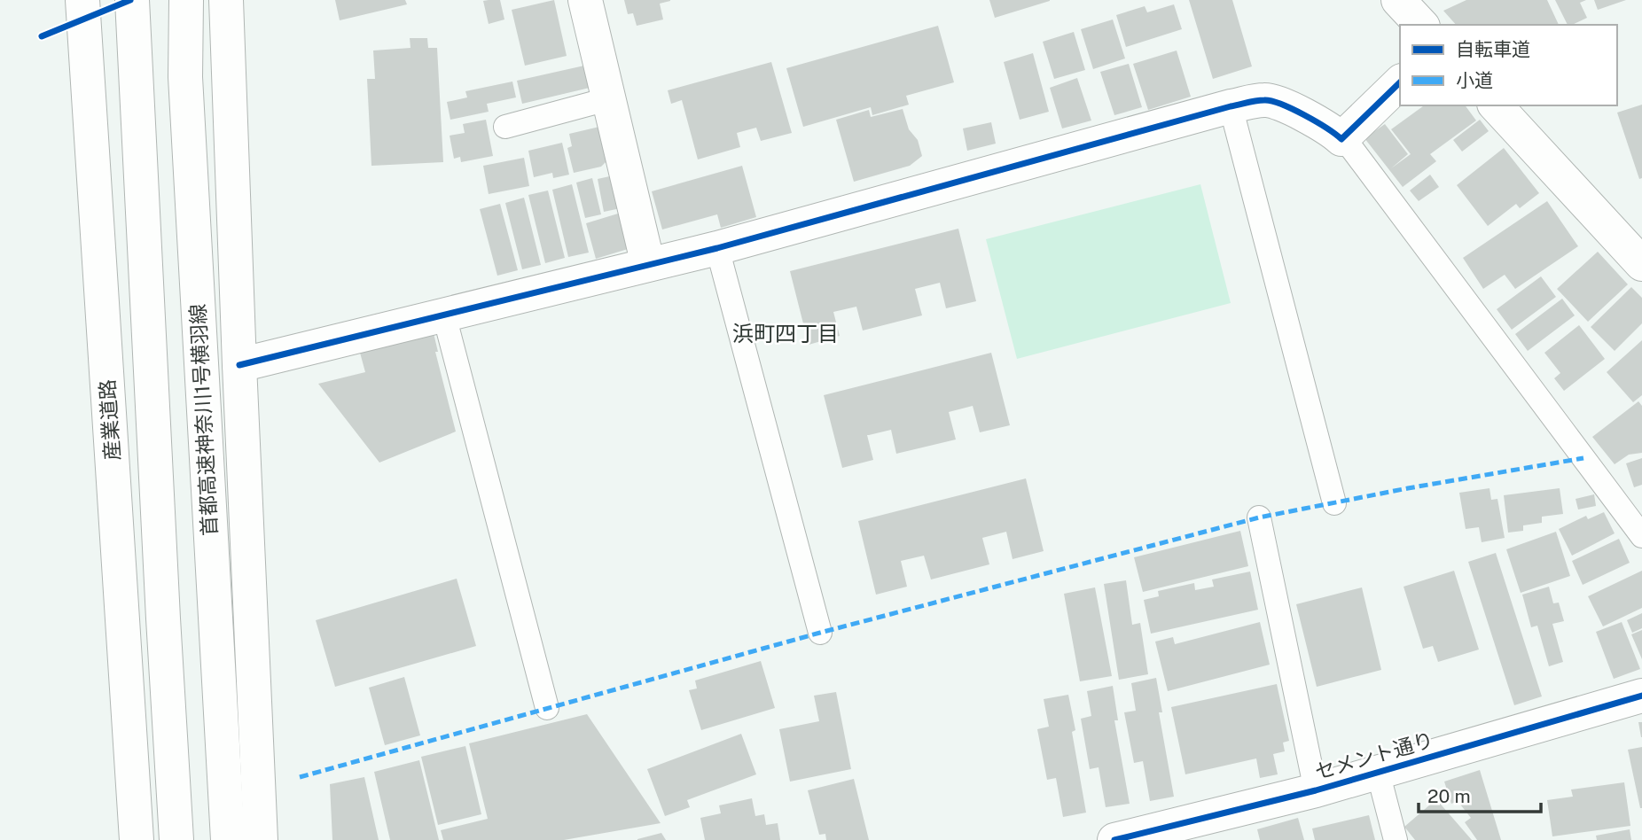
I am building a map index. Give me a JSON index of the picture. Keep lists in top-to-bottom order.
{
  "streets": {
    "main road": ["産業道路", "首都高速神奈川1号横羽線", "セメント通り"]
  },
  "districts": ["浜町四丁目"],
  "legend": ["自転車道", "小道"],
  "scale_bar": "20 m"
}
